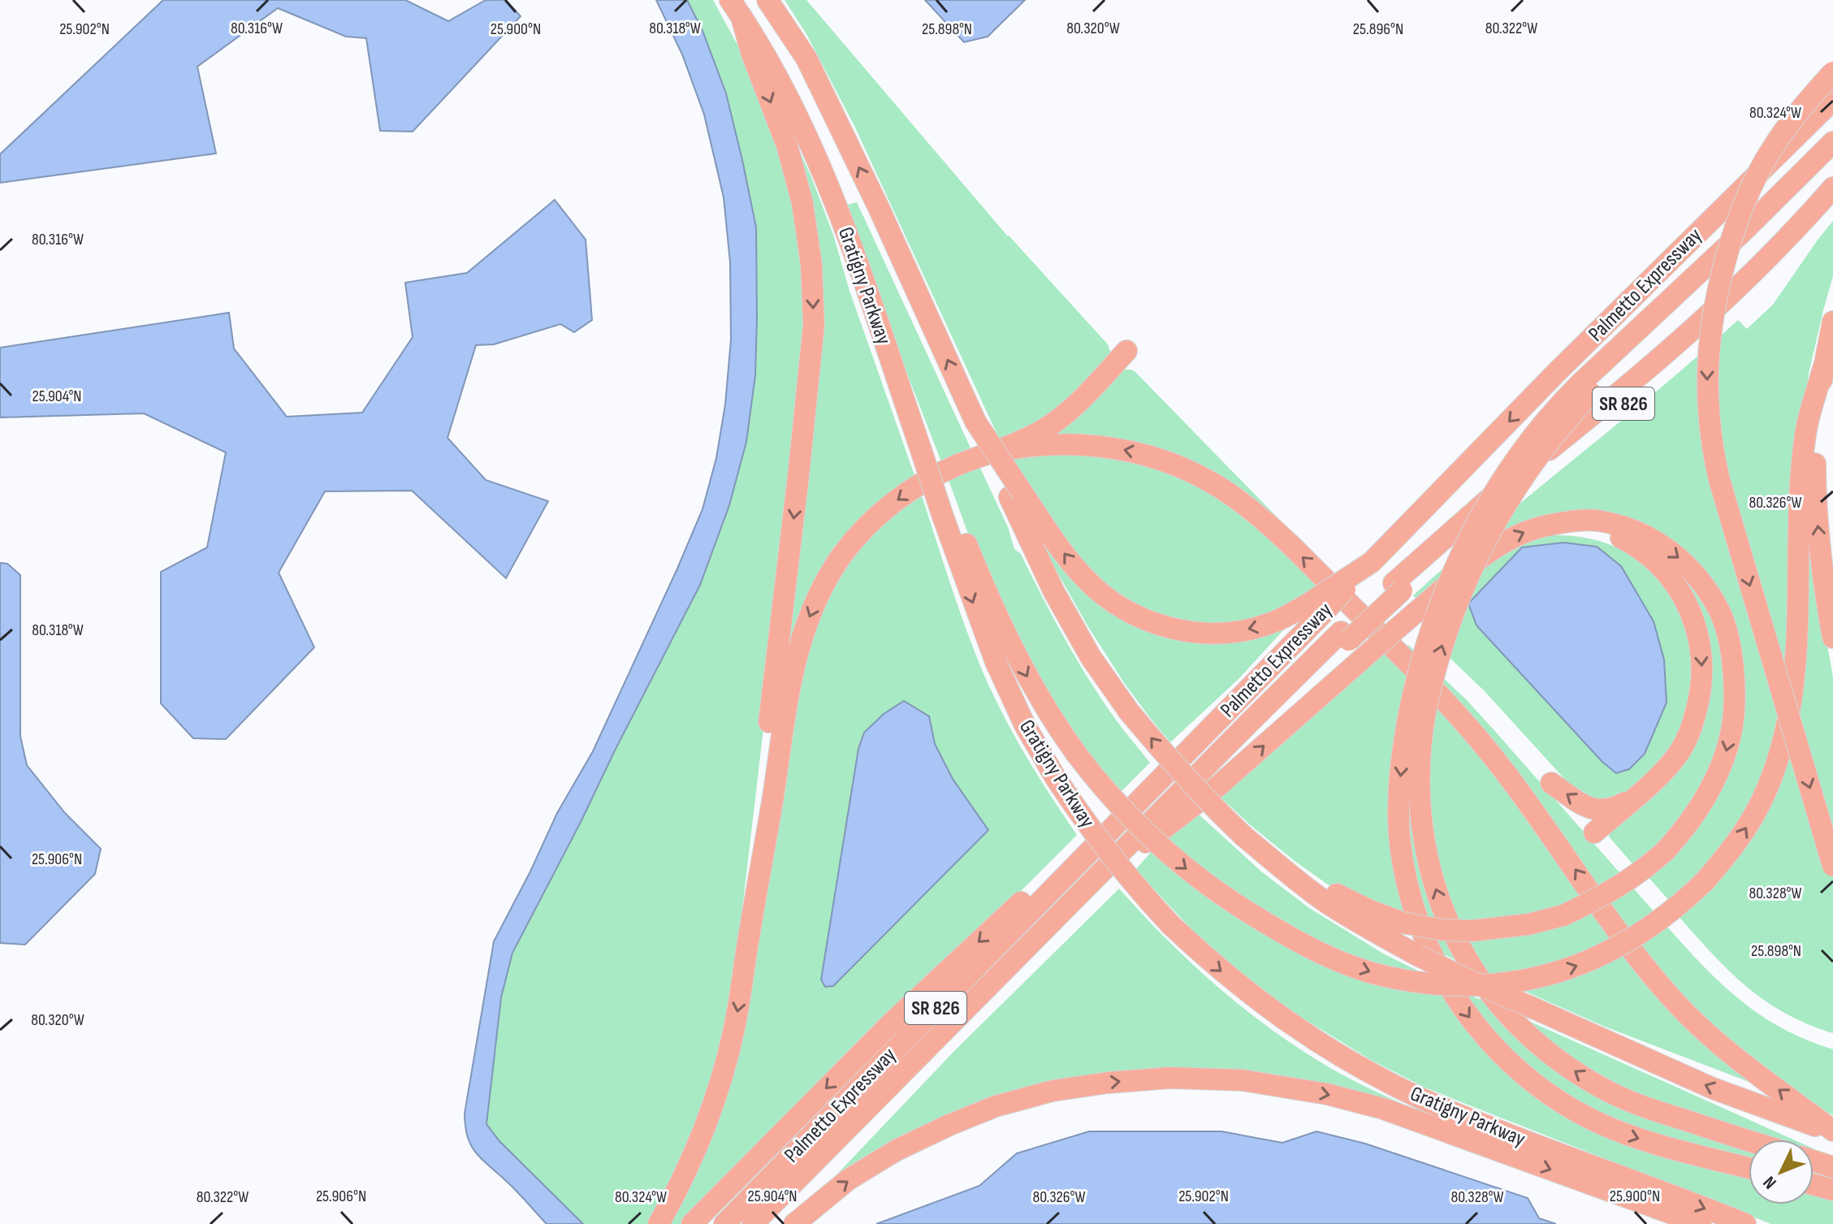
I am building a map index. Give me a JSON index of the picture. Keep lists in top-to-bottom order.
{
  "streets": {
    "highway": ["Palmetto Expressway", "Gratigny Parkway", "SR 826"]
  },
  "north": "bottom left",
  "coordinates": [
    "80.316°W",
    "80.318°W",
    "80.320°W",
    "80.322°W",
    "25.902°N",
    "25.900°N",
    "25.898°N",
    "25.896°N",
    "80.324°W",
    "25.904°N",
    "80.326°W",
    "25.906°N",
    "80.328°W"
  ]
}
